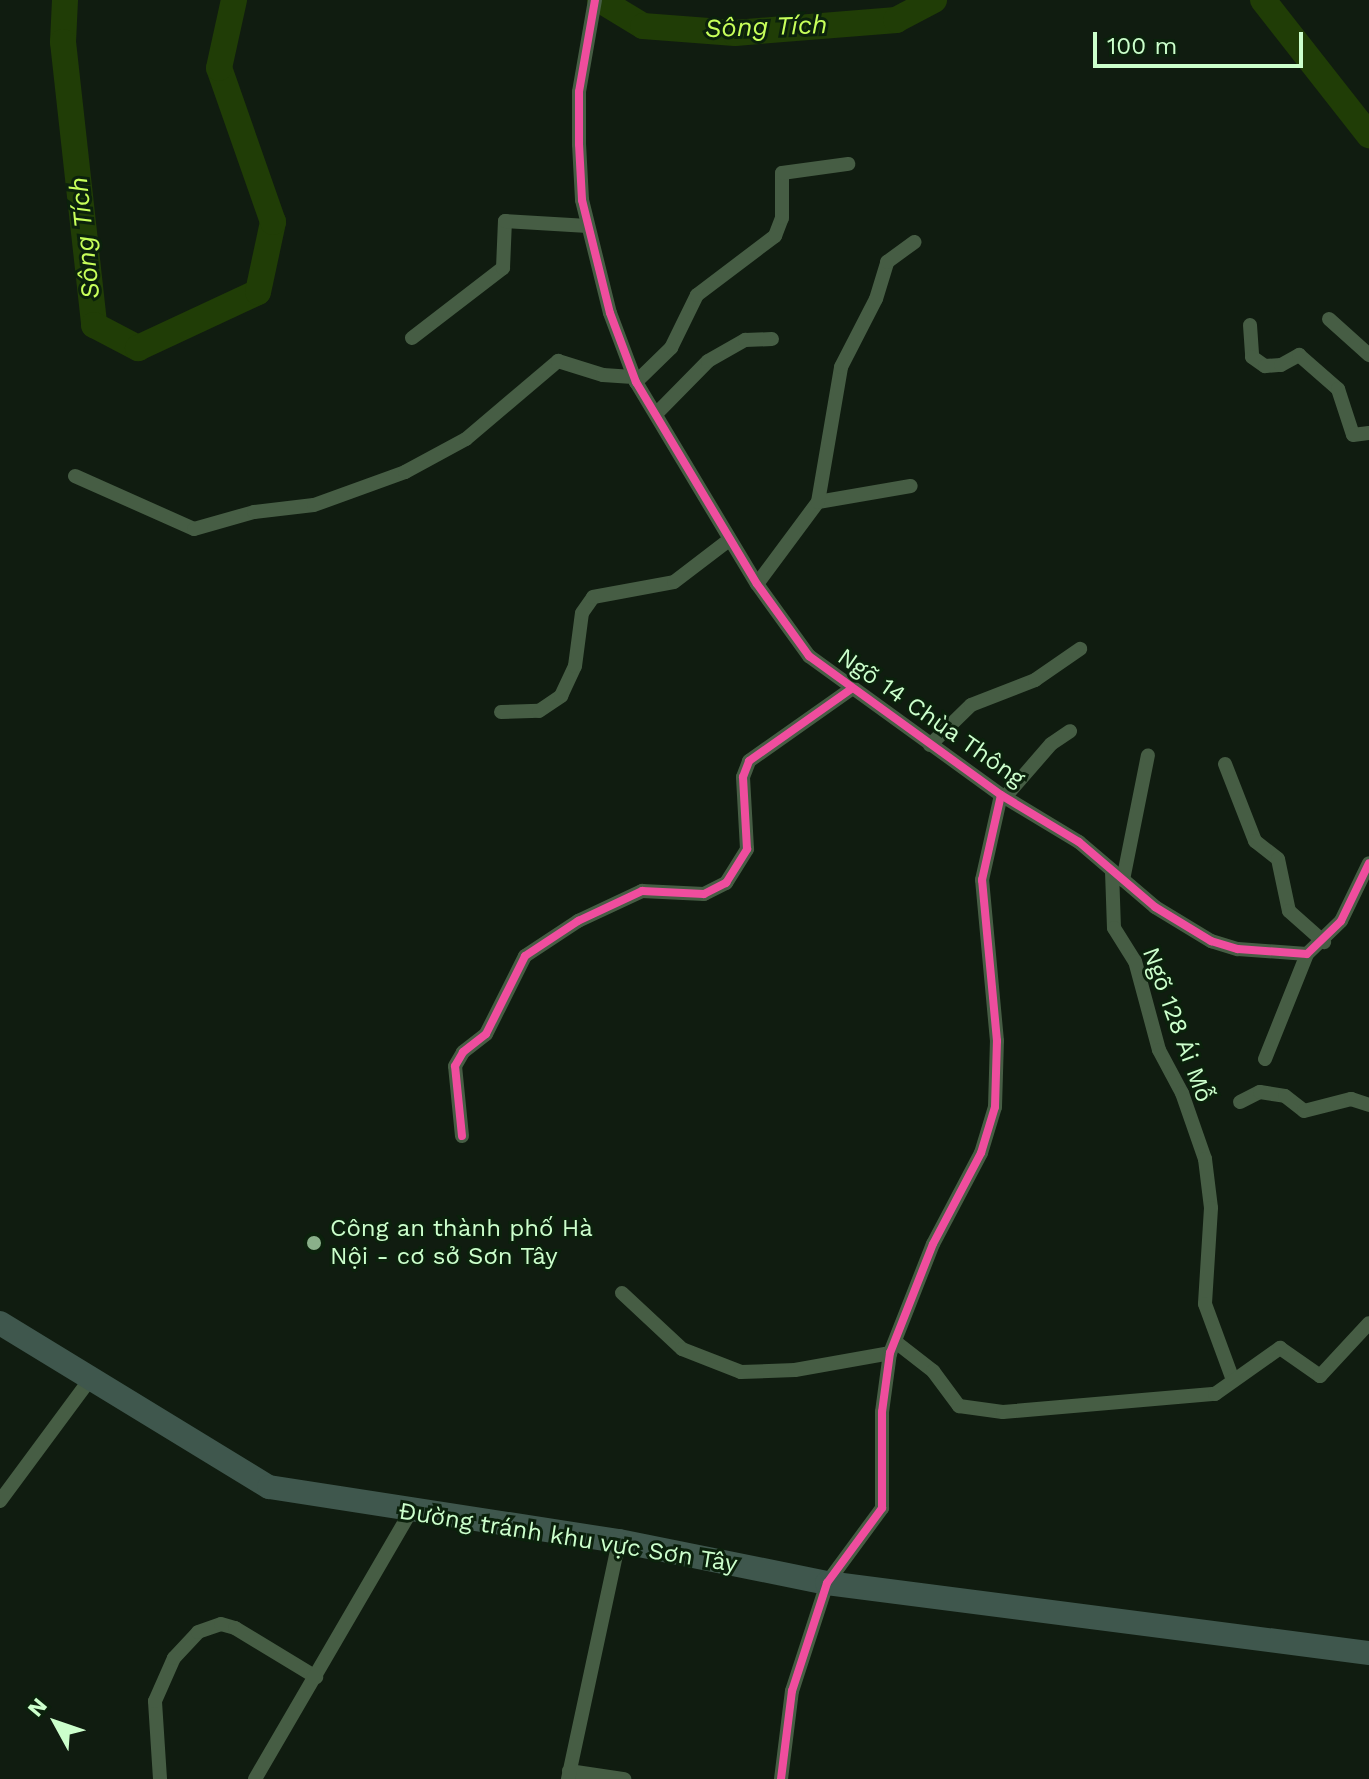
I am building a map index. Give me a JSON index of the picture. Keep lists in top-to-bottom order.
{
  "streets": {
    "highway": ["Đường tránh khu vực Sơn Tây"],
    "street": ["Ngõ 14 Chùa Thông", "Ngõ 128 Ái Mỗ"]
  },
  "crossings": [
    ["Ngõ 14 Chùa Thông", "Ngõ 128 Ái Mỗ"]
  ],
  "water": ["Sông Tích"],
  "places": ["Công an thành phố Hà Nội - cơ sở Sơn Tây"],
  "scale_bar": "100 m",
  "north": "top left"
}
